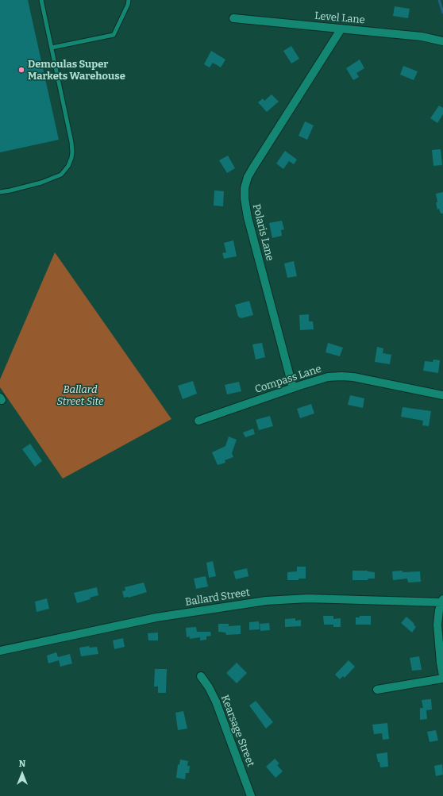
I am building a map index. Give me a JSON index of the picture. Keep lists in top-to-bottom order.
{
  "streets": {
    "street": [
      "Level Lane",
      "Polaris Lane",
      "Compass Lane",
      "Ballard Street",
      "Kearsage Street"
    ]
  },
  "crossings": [
    ["Level Lane", "Polaris Lane"],
    ["Polaris Lane", "Compass Lane"]
  ],
  "parks": ["Ballard Street Site"],
  "places": ["Demoulas Super Markets Warehouse"],
  "north": "top"
}
